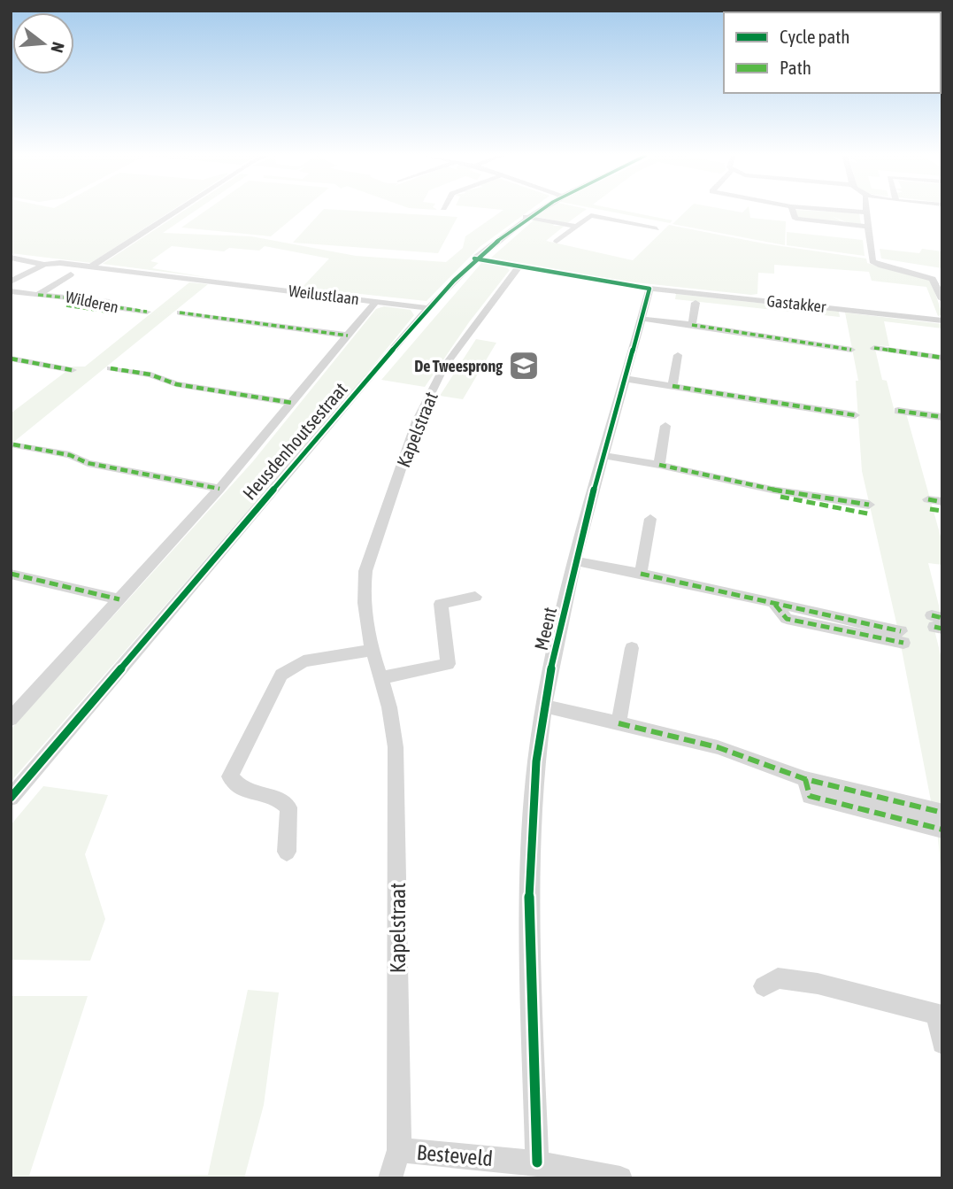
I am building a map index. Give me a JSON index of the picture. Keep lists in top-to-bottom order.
{
  "streets": {
    "street": [
      "Weilustlaan",
      "Wilderen",
      "Gastakker",
      "Kapelstraat",
      "Heusdenhoutsestraat",
      "Meent",
      "Besteveld"
    ]
  },
  "crossings": [
    ["Weilustlaan", "Heusdenhoutsestraat"],
    ["Gastakker", "Meent"],
    ["Kapelstraat", "Besteveld"],
    ["Meent", "Besteveld"]
  ],
  "places": {
    "school or university": ["De Tweesprong"]
  },
  "legend": ["Cycle path", "Path"],
  "north": "right"
}
